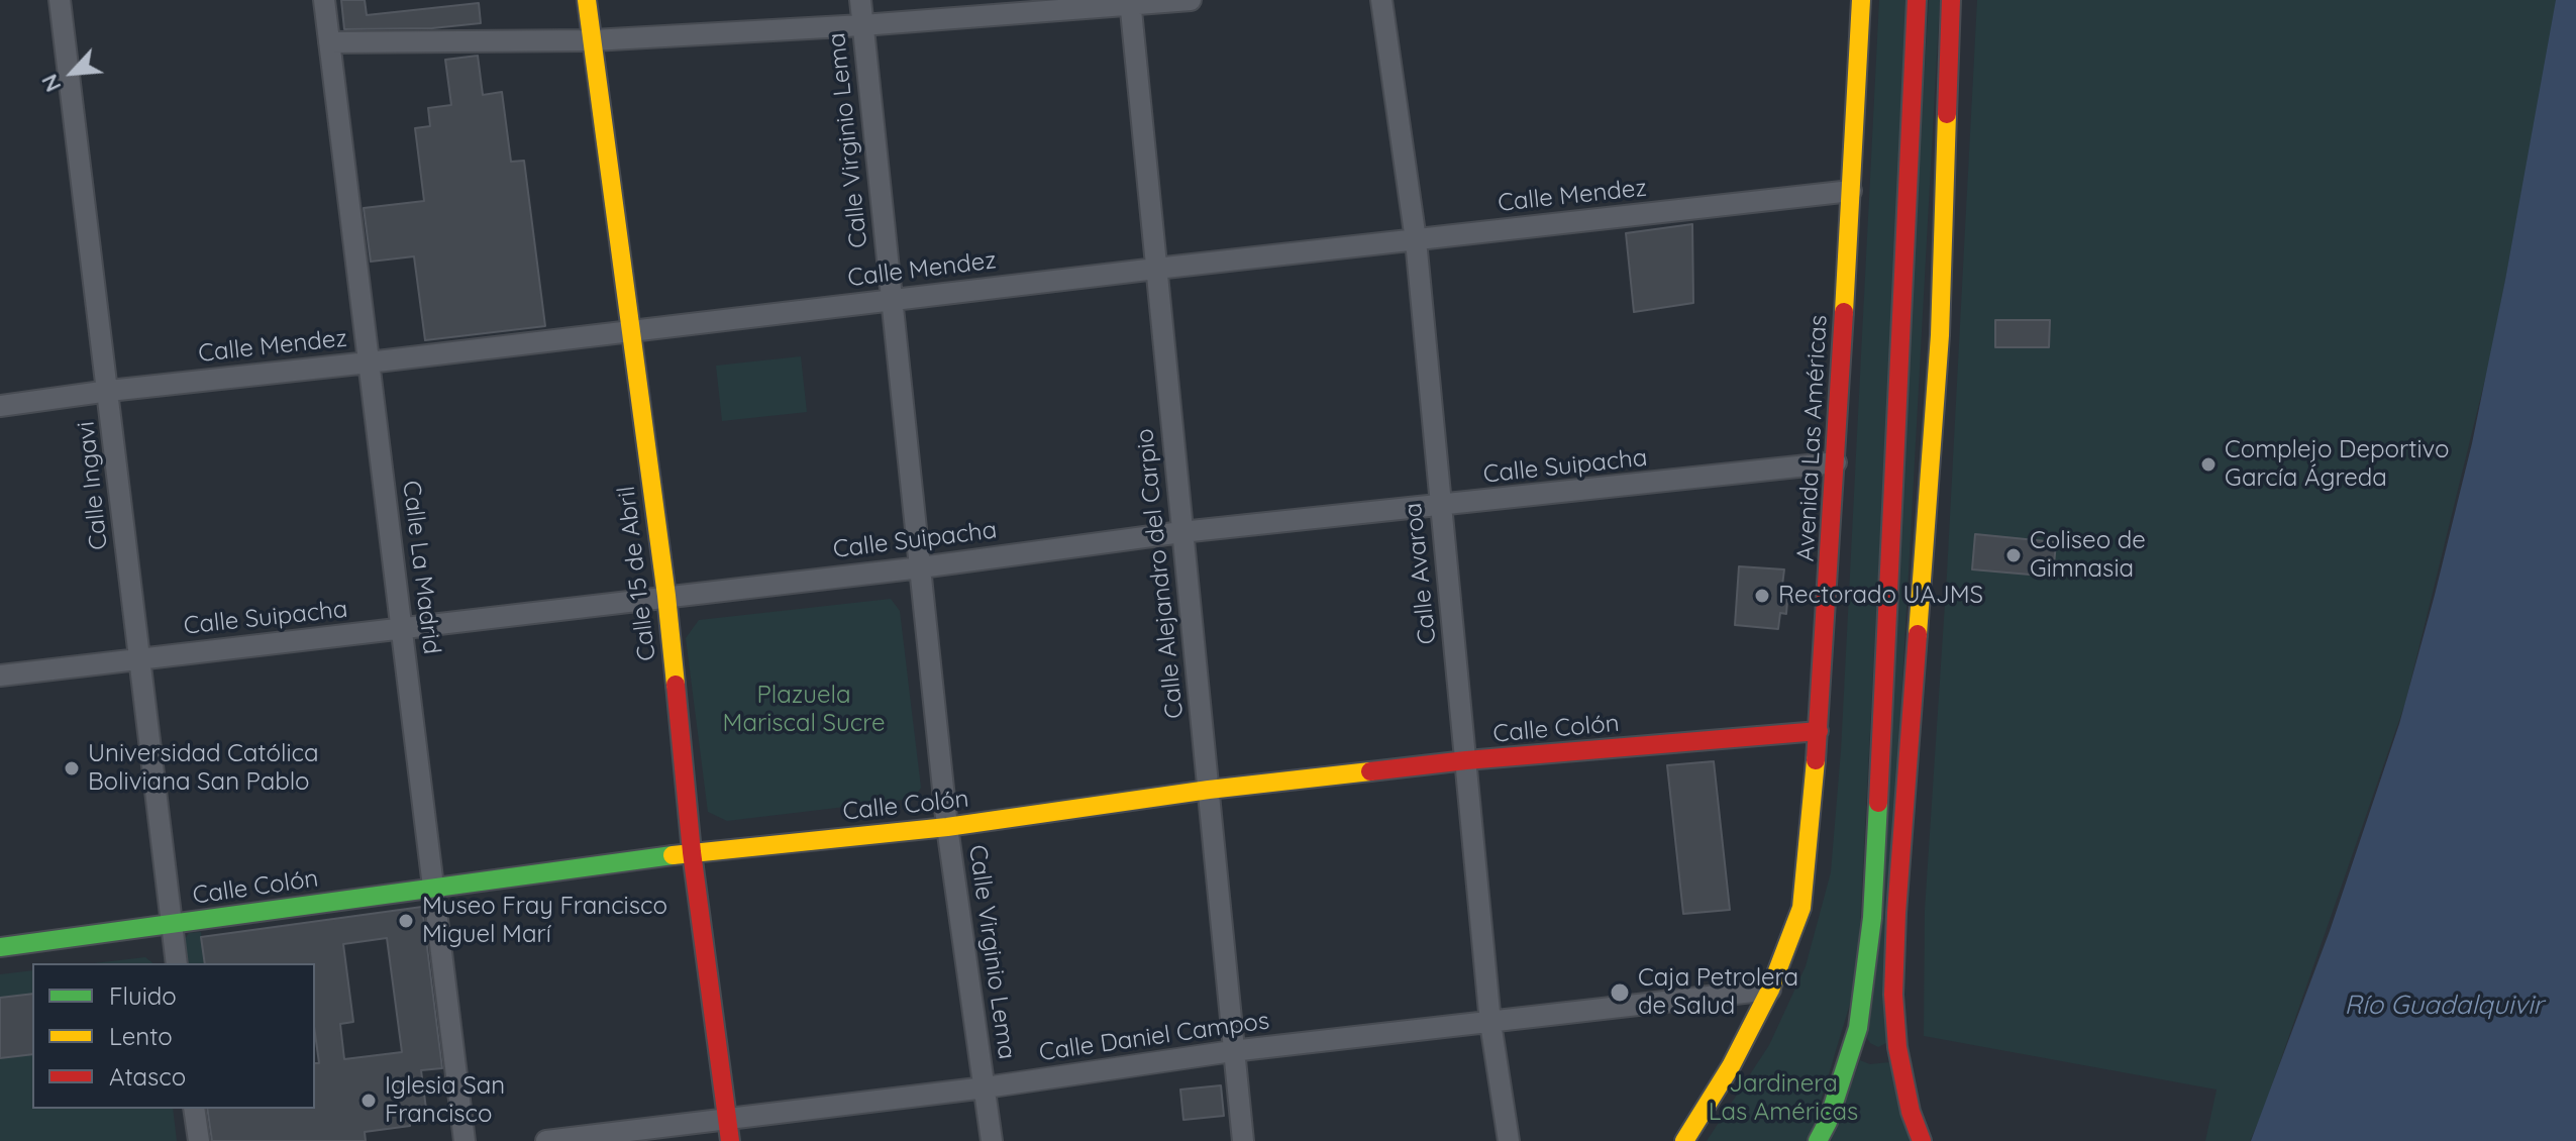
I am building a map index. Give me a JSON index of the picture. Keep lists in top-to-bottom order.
{
  "streets": {
    "main road": ["Avenida Las Américas", "Calle 15 de Abril", "Calle Colón"],
    "street": [
      "Calle Virginio Lema",
      "Calle Mendez",
      "Calle Suipacha",
      "Calle Ingavi",
      "Calle La Madrid",
      "Calle Alejandro del Carpio",
      "Calle Avaroa",
      "Calle Daniel Campos"
    ]
  },
  "crossings": [
    ["Calle Virginio Lema", "Calle Mendez"],
    ["Calle Virginio Lema", "Calle Suipacha"],
    ["Calle Virginio Lema", "Calle Colón"],
    ["Calle Virginio Lema", "Calle Daniel Campos"],
    ["Calle Mendez", "Avenida Las Américas"],
    ["Calle Mendez", "Calle Ingavi"],
    ["Calle Mendez", "Calle La Madrid"],
    ["Calle Mendez", "Calle 15 de Abril"],
    ["Calle Mendez", "Calle Alejandro del Carpio"],
    ["Calle Mendez", "Calle Avaroa"],
    ["Avenida Las Américas", "Calle Suipacha"],
    ["Avenida Las Américas", "Calle Colón"],
    ["Avenida Las Américas", "Calle Daniel Campos"],
    ["Calle Suipacha", "Calle Ingavi"],
    ["Calle Suipacha", "Calle La Madrid"],
    ["Calle Suipacha", "Calle 15 de Abril"],
    ["Calle Suipacha", "Calle Alejandro del Carpio"],
    ["Calle Suipacha", "Calle Avaroa"],
    ["Calle Ingavi", "Calle Colón"],
    ["Calle La Madrid", "Calle Colón"],
    ["Calle 15 de Abril", "Calle Colón"],
    ["Calle 15 de Abril", "Calle Daniel Campos"],
    ["Calle Alejandro del Carpio", "Calle Colón"],
    ["Calle Alejandro del Carpio", "Calle Daniel Campos"],
    ["Calle Avaroa", "Calle Colón"],
    ["Calle Avaroa", "Calle Daniel Campos"]
  ],
  "water": ["Río Guadalquivir"],
  "parks": ["Plazuela Mariscal Sucre", "Jardinera Las Américas"],
  "places": [
    "Complejo Deportivo García Ágreda",
    "Coliseo de Gimnasia",
    "Rectorado UAJMS",
    "Universidad Católica Boliviana San Pablo",
    "Museo Fray Francisco Miguel Marí",
    "Caja Petrolera de Salud",
    "Iglesia San Francisco"
  ],
  "legend": ["Fluido", "Lento", "Atasco"],
  "north": "bottom left"
}
